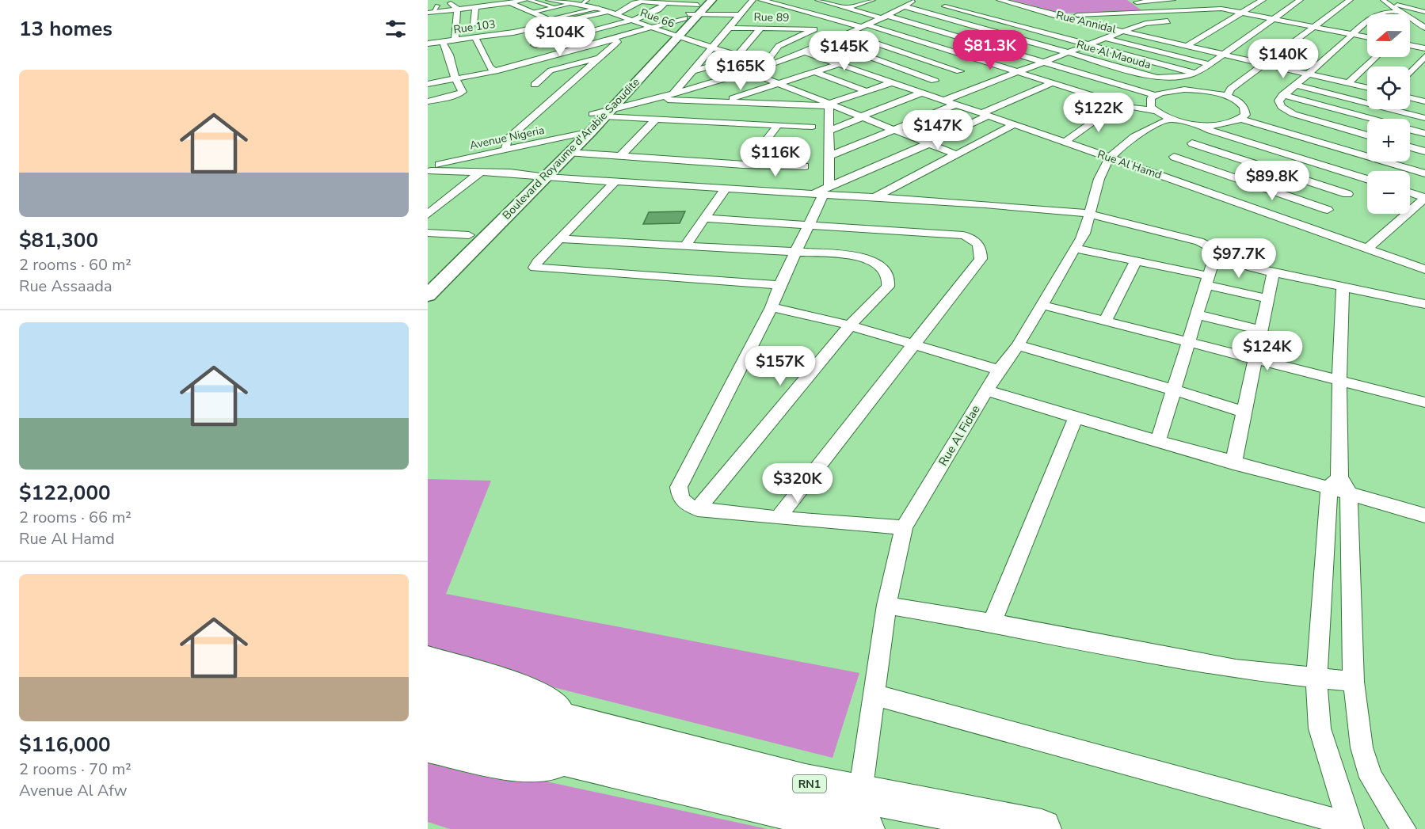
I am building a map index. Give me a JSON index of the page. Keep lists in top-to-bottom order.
{
  "streets": {
    "highway": ["RN1"],
    "main road": ["Boulevard Royaume d'Arabie Saoudite"],
    "street": [
      "Rue 89",
      "Rue 66",
      "Rue Annidal",
      "Rue 103",
      "Rue Al Maouda",
      "Avenue Nigeria",
      "Rue Al Hamd",
      "Rue Al Fidae"
    ]
  },
  "crossings": [
    ["Rue 66", "Rue 103"],
    ["Rue 66", "Boulevard Royaume d'Arabie Saoudite"],
    ["Rue Annidal", "Rue Al Maouda"],
    ["Avenue Nigeria", "Boulevard Royaume d'Arabie Saoudite"],
    ["Rue Al Hamd", "Rue Al Fidae"],
    ["Rue Al Fidae", "RN1"]
  ],
  "north": "left",
  "page": {
    "heading": "13 homes",
    "map_buttons": ["+", "−"],
    "price": [
      "$104K",
      "$81.3K",
      "$145K",
      "$140K",
      "$165K",
      "$122K",
      "$147K",
      "$116K",
      "$89.8K",
      "$97.7K",
      "$124K",
      "$157K",
      "$320K"
    ],
    "list": [
      {
        "name": "$81,300",
        "note": "2 rooms · 60 m² · Rue Assaada"
      },
      {
        "name": "$122,000",
        "note": "2 rooms · 66 m² · Rue Al Hamd"
      },
      {
        "name": "$116,000",
        "note": "2 rooms · 70 m² · Avenue Al Afw"
      }
    ]
  }
}
